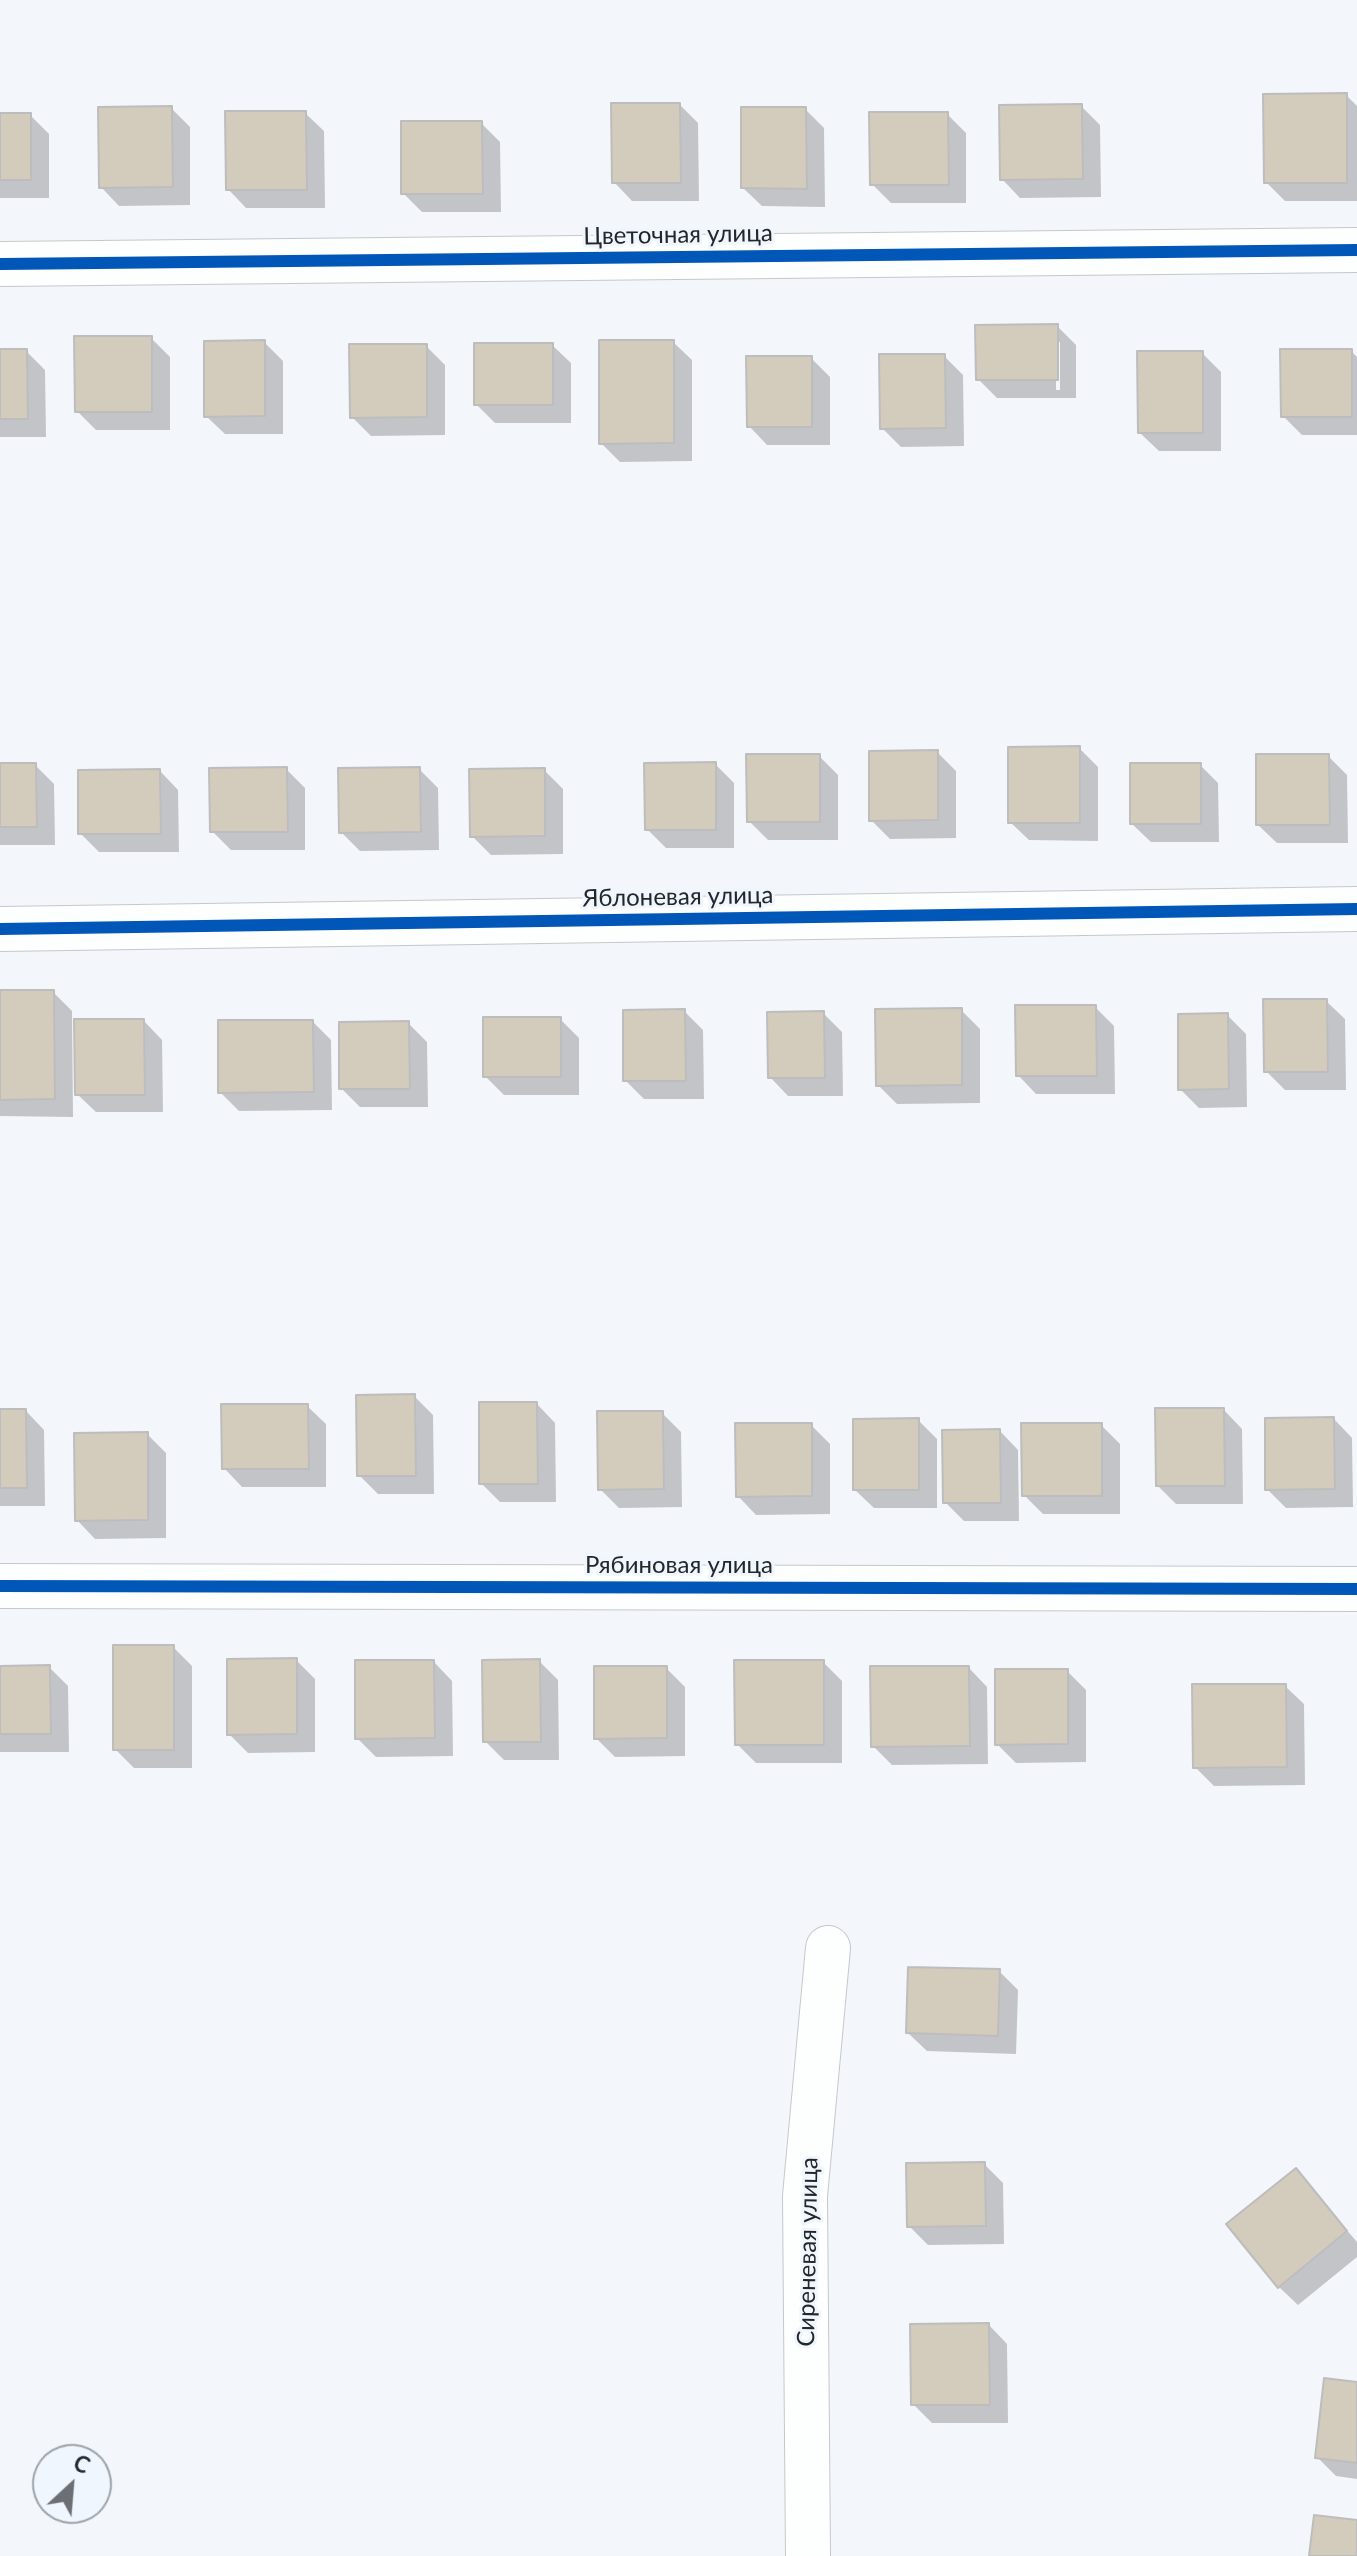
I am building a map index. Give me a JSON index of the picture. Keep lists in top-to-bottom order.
{
  "streets": {
    "street": [
      "Цветочная улица",
      "Яблоневая улица",
      "Рябиновая улица",
      "Сиреневая улица"
    ]
  },
  "north": "top right"
}
